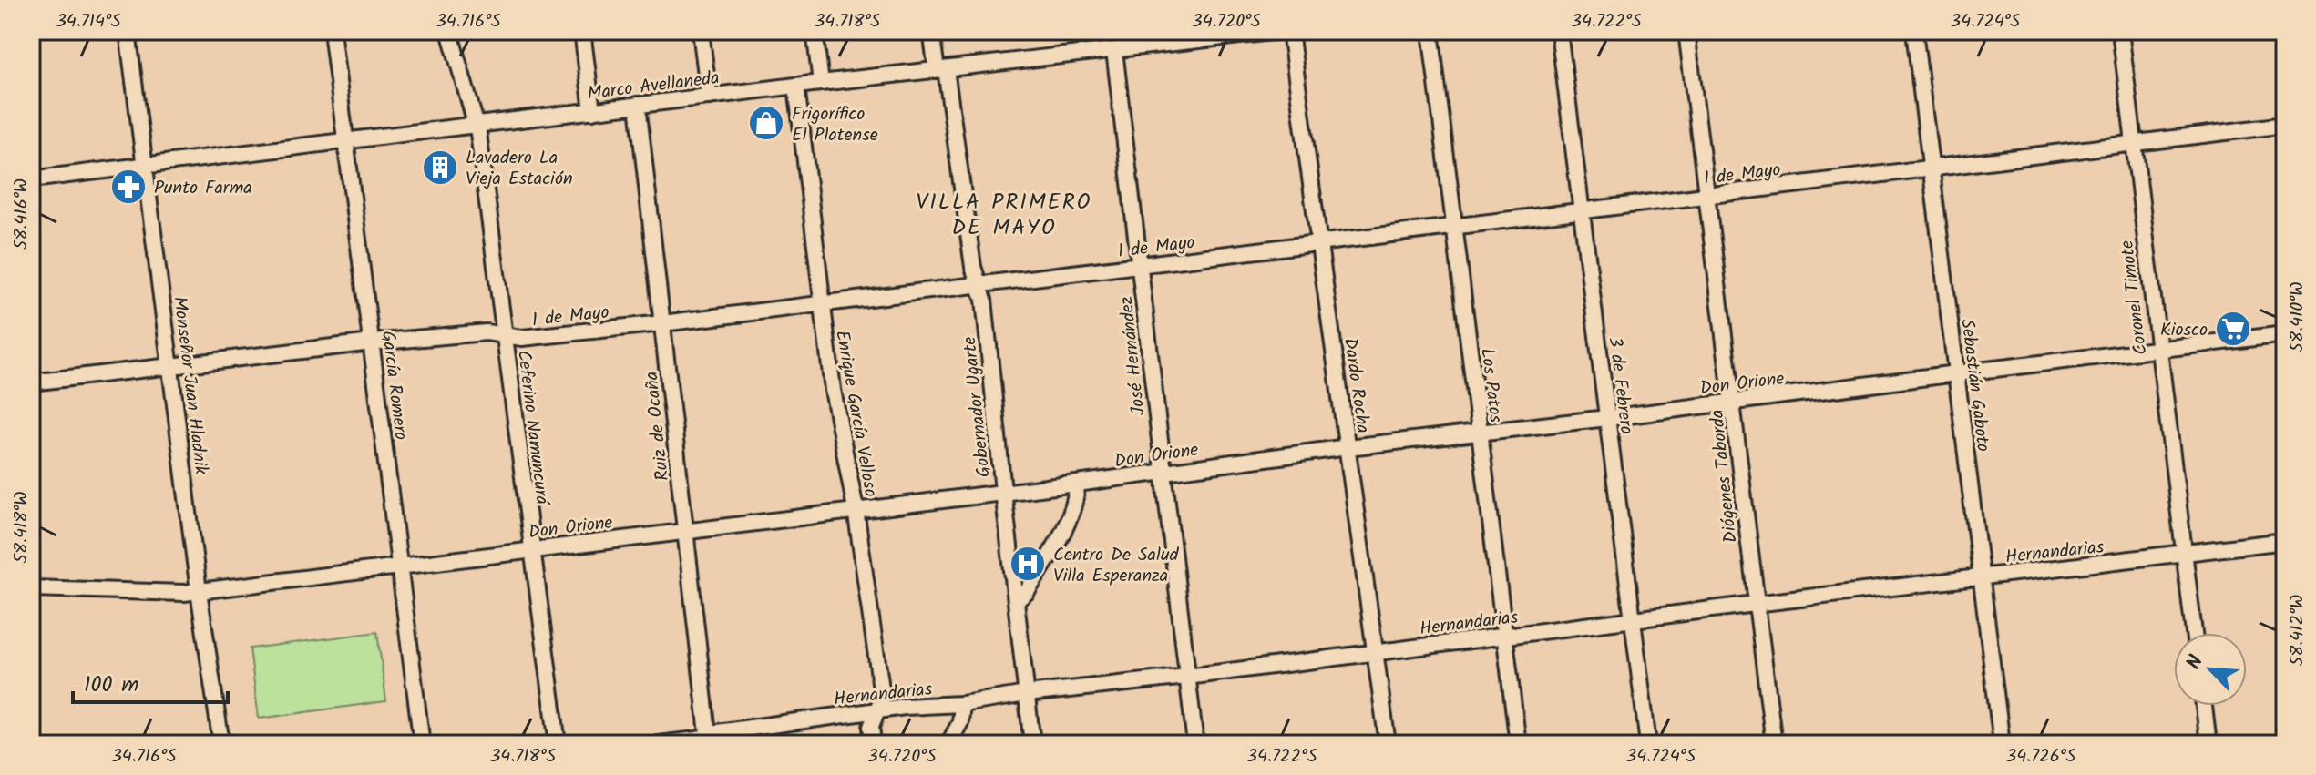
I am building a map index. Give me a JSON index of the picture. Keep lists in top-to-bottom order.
{
  "streets": {
    "street": [
      "Marco Avellaneda",
      "1 de Mayo",
      "Coronel Timote",
      "José Hernández",
      "Don Orione",
      "Monseñor Juan Hladnik",
      "García Romero",
      "Dardo Rocha",
      "Los Patos",
      "3 de Febrero",
      "Sebastián Gaboto",
      "Gobernador Ugarte",
      "Enrique García Velloso",
      "Ruiz de Ocaña",
      "Ceferino Namuncurá",
      "Diógenes Taborda",
      "Hernandarias"
    ]
  },
  "crossings": [
    ["Marco Avellaneda", "José Hernández"],
    ["Marco Avellaneda", "Monseñor Juan Hladnik"],
    ["Marco Avellaneda", "García Romero"],
    ["Marco Avellaneda", "Gobernador Ugarte"],
    ["Marco Avellaneda", "Enrique García Velloso"],
    ["Marco Avellaneda", "Ruiz de Ocaña"],
    ["Marco Avellaneda", "Ceferino Namuncurá"],
    ["1 de Mayo", "Coronel Timote"],
    ["1 de Mayo", "José Hernández"],
    ["1 de Mayo", "Monseñor Juan Hladnik"],
    ["1 de Mayo", "García Romero"],
    ["1 de Mayo", "Dardo Rocha"],
    ["1 de Mayo", "Los Patos"],
    ["1 de Mayo", "3 de Febrero"],
    ["1 de Mayo", "Sebastián Gaboto"],
    ["1 de Mayo", "Gobernador Ugarte"],
    ["1 de Mayo", "Enrique García Velloso"],
    ["1 de Mayo", "Ruiz de Ocaña"],
    ["1 de Mayo", "Ceferino Namuncurá"],
    ["1 de Mayo", "Diógenes Taborda"],
    ["Coronel Timote", "Don Orione"],
    ["Coronel Timote", "Hernandarias"],
    ["José Hernández", "Don Orione"],
    ["José Hernández", "Hernandarias"],
    ["Don Orione", "Monseñor Juan Hladnik"],
    ["Don Orione", "García Romero"],
    ["Don Orione", "Dardo Rocha"],
    ["Don Orione", "Los Patos"],
    ["Don Orione", "3 de Febrero"],
    ["Don Orione", "Sebastián Gaboto"],
    ["Don Orione", "Gobernador Ugarte"],
    ["Don Orione", "Enrique García Velloso"],
    ["Don Orione", "Ruiz de Ocaña"],
    ["Don Orione", "Ceferino Namuncurá"],
    ["Don Orione", "Diógenes Taborda"],
    ["Dardo Rocha", "Hernandarias"],
    ["Los Patos", "Hernandarias"],
    ["3 de Febrero", "Hernandarias"],
    ["Sebastián Gaboto", "Hernandarias"],
    ["Gobernador Ugarte", "Hernandarias"],
    ["Enrique García Velloso", "Hernandarias"],
    ["Ruiz de Ocaña", "Hernandarias"],
    ["Diógenes Taborda", "Hernandarias"]
  ],
  "districts": ["VILLA PRIMERO DE MAYO"],
  "places": {
    "shop": ["Frigorífico El Platense"],
    "building": ["Lavadero La Vieja Estación"],
    "pharmacy": ["Punto Farma"],
    "supermarket": ["Kiosco"],
    "hospital": ["Centro De Salud Villa Esperanza"]
  },
  "scale_bar": "100 m",
  "north": "top left",
  "coordinates": [
    "34.714°S",
    "34.716°S",
    "34.718°S",
    "34.720°S",
    "34.722°S",
    "34.724°S",
    "58.416°W",
    "58.410°W",
    "58.418°W",
    "58.412°W",
    "34.726°S"
  ]
}
